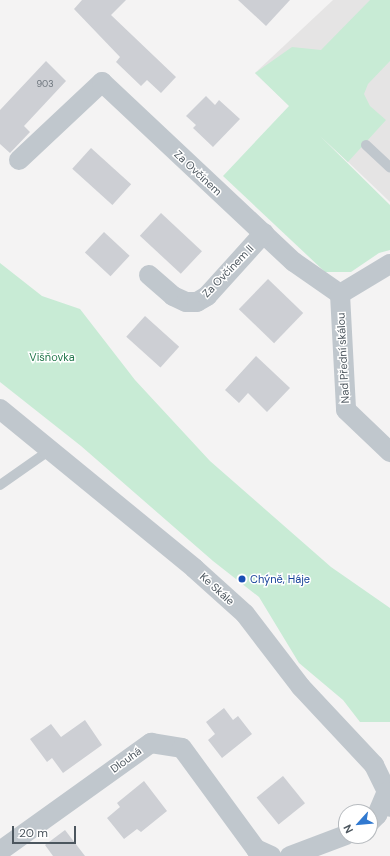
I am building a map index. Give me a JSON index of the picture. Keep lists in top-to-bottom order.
{
  "streets": {
    "street": [
      "Za Ovčínem",
      "Za Ovčínem II",
      "Nad Přední skálou",
      "Ke Skále",
      "Dlouhá"
    ]
  },
  "crossings": [
    ["Za Ovčínem", "Za Ovčínem II"],
    ["Za Ovčínem", "Nad Přední skálou"]
  ],
  "parks": ["Višňovka"],
  "places": ["Chýně, Háje"],
  "house_numbers": ["903"],
  "scale_bar": "20 m",
  "north": "bottom left"
}
